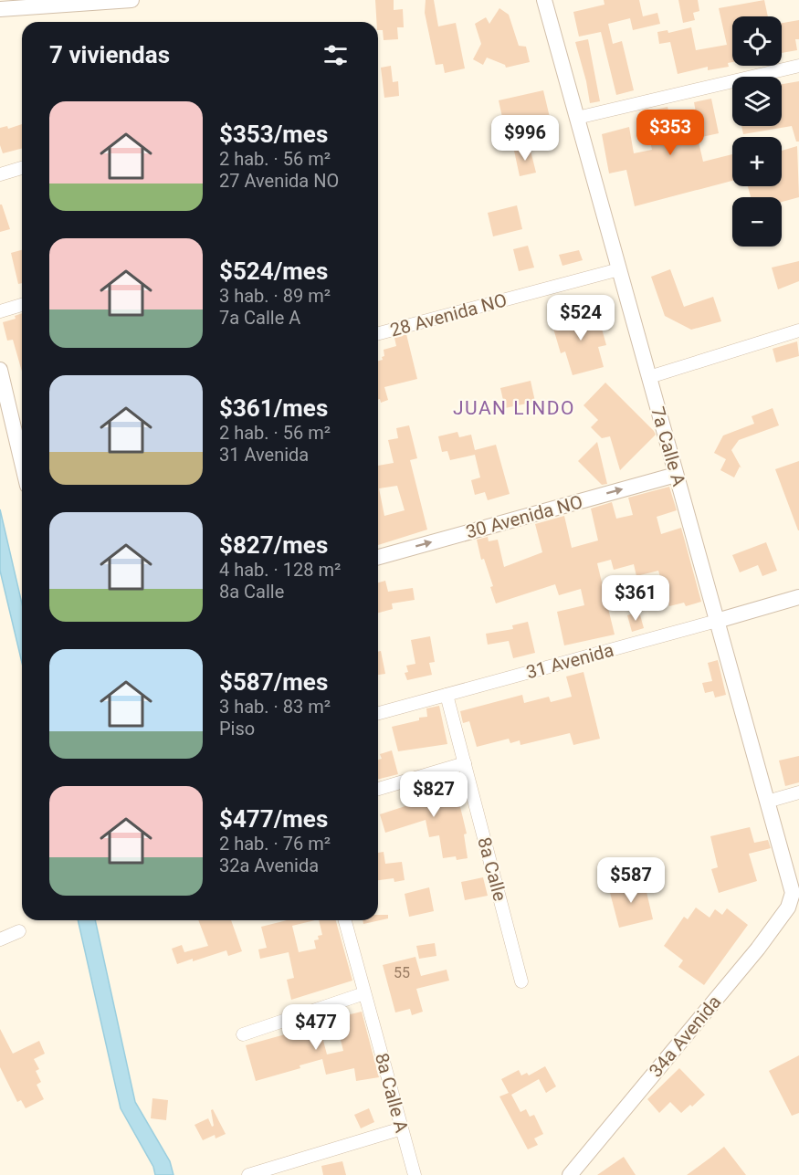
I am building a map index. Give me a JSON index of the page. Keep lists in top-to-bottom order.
{
  "streets": {
    "street": [
      "28 Avenida NO",
      "7a Calle A",
      "30 Avenida NO",
      "31 Avenida",
      "8a Calle",
      "34a Avenida",
      "8a Calle A"
    ]
  },
  "crossings": [
    ["28 Avenida NO", "7a Calle A"],
    ["7a Calle A", "30 Avenida NO"],
    ["7a Calle A", "31 Avenida"],
    ["7a Calle A", "34a Avenida"],
    ["31 Avenida", "8a Calle"]
  ],
  "one_way": ["30 Avenida NO"],
  "districts": ["JUAN LINDO"],
  "house_numbers": ["55"],
  "page": {
    "map_buttons": ["+", "−"],
    "heading": "7 viviendas",
    "list": [
      {
        "name": "$353/mes",
        "note": "2 hab. · 56 m² · 27 Avenida NO"
      },
      {
        "name": "$524/mes",
        "note": "3 hab. · 89 m² · 7a Calle A"
      },
      {
        "name": "$361/mes",
        "note": "2 hab. · 56 m² · 31 Avenida"
      },
      {
        "name": "$827/mes",
        "note": "4 hab. · 128 m² · 8a Calle"
      },
      {
        "name": "$587/mes",
        "note": "3 hab. · 83 m² · Piso"
      },
      {
        "name": "$477/mes",
        "note": "2 hab. · 76 m² · 32a Avenida"
      }
    ],
    "price": [
      "$353",
      "$996",
      "$524",
      "$361",
      "$827",
      "$587",
      "$477"
    ]
  }
}
